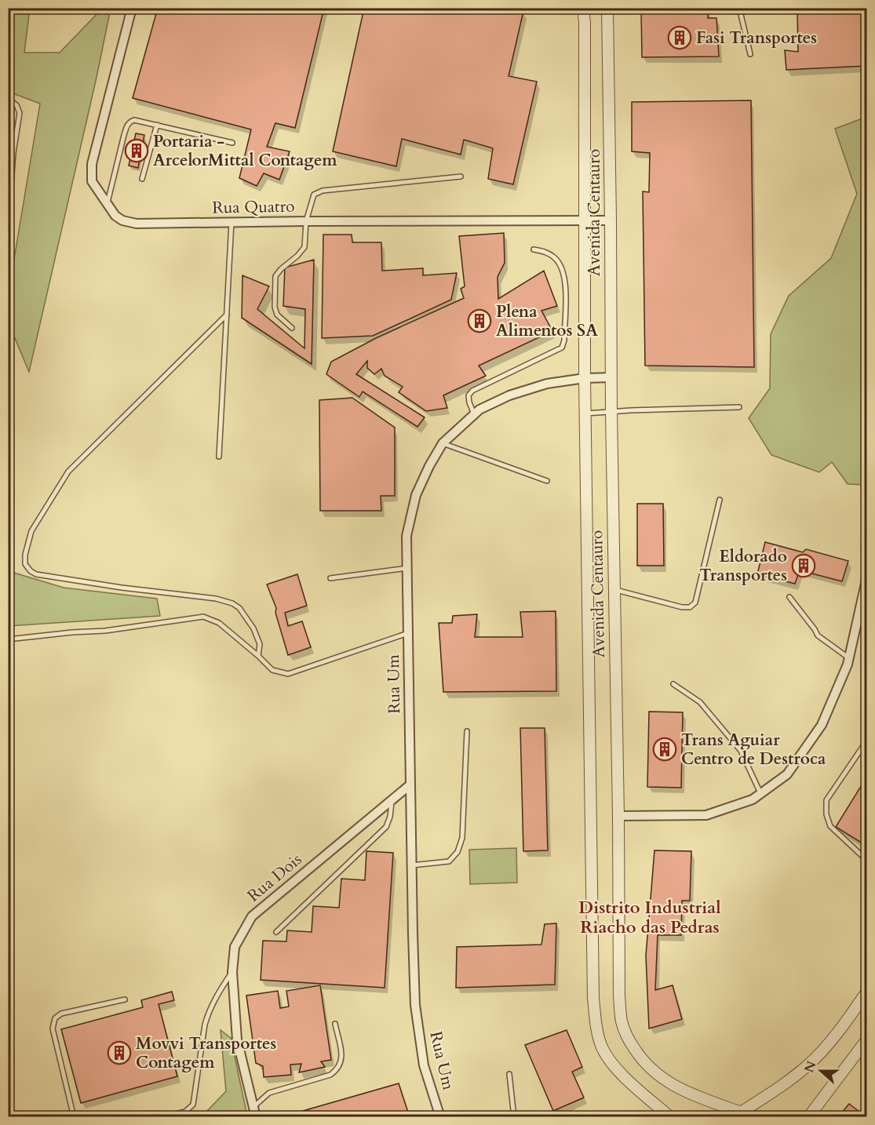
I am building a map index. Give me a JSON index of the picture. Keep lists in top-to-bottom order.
{
  "streets": {
    "street": [
      "Rua Quatro",
      "Avenida Centauro",
      "Rua Um",
      "Rua Dois"
    ]
  },
  "crossings": [
    ["Rua Quatro", "Avenida Centauro"],
    ["Avenida Centauro", "Rua Um"],
    ["Rua Um", "Rua Dois"]
  ],
  "districts": ["Distrito Industrial Riacho das Pedras"],
  "places": {
    "building": [
      "Fasi Transportes",
      "Portaria - ArcelorMittal Contagem",
      "Plena Alimentos SA",
      "Eldorado Transportes",
      "Trans Aguiar Centro de Destroca",
      "Movvi Transportes Contagem"
    ]
  },
  "north": "left"
}
